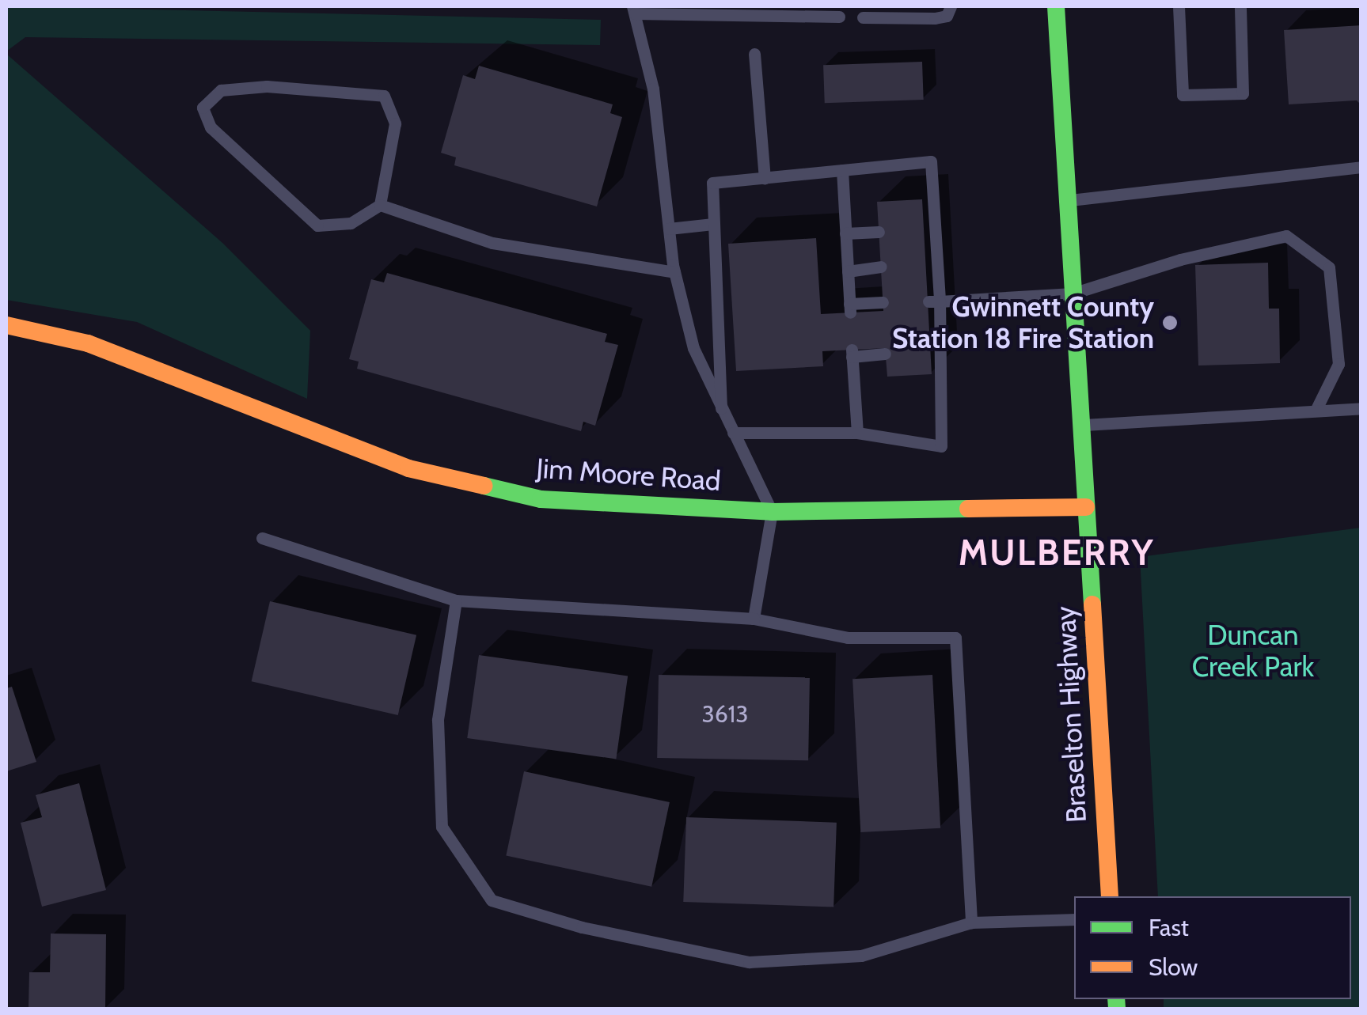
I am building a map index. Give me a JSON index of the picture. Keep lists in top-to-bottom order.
{
  "streets": {
    "street": ["Jim Moore Road", "Braselton Highway"]
  },
  "crossings": [
    ["Jim Moore Road", "Braselton Highway"]
  ],
  "districts": ["MULBERRY"],
  "parks": ["Duncan Creek Park"],
  "places": ["Gwinnett County Station 18 Fire Station"],
  "house_numbers": ["3613"],
  "legend": ["Fast", "Slow"]
}
